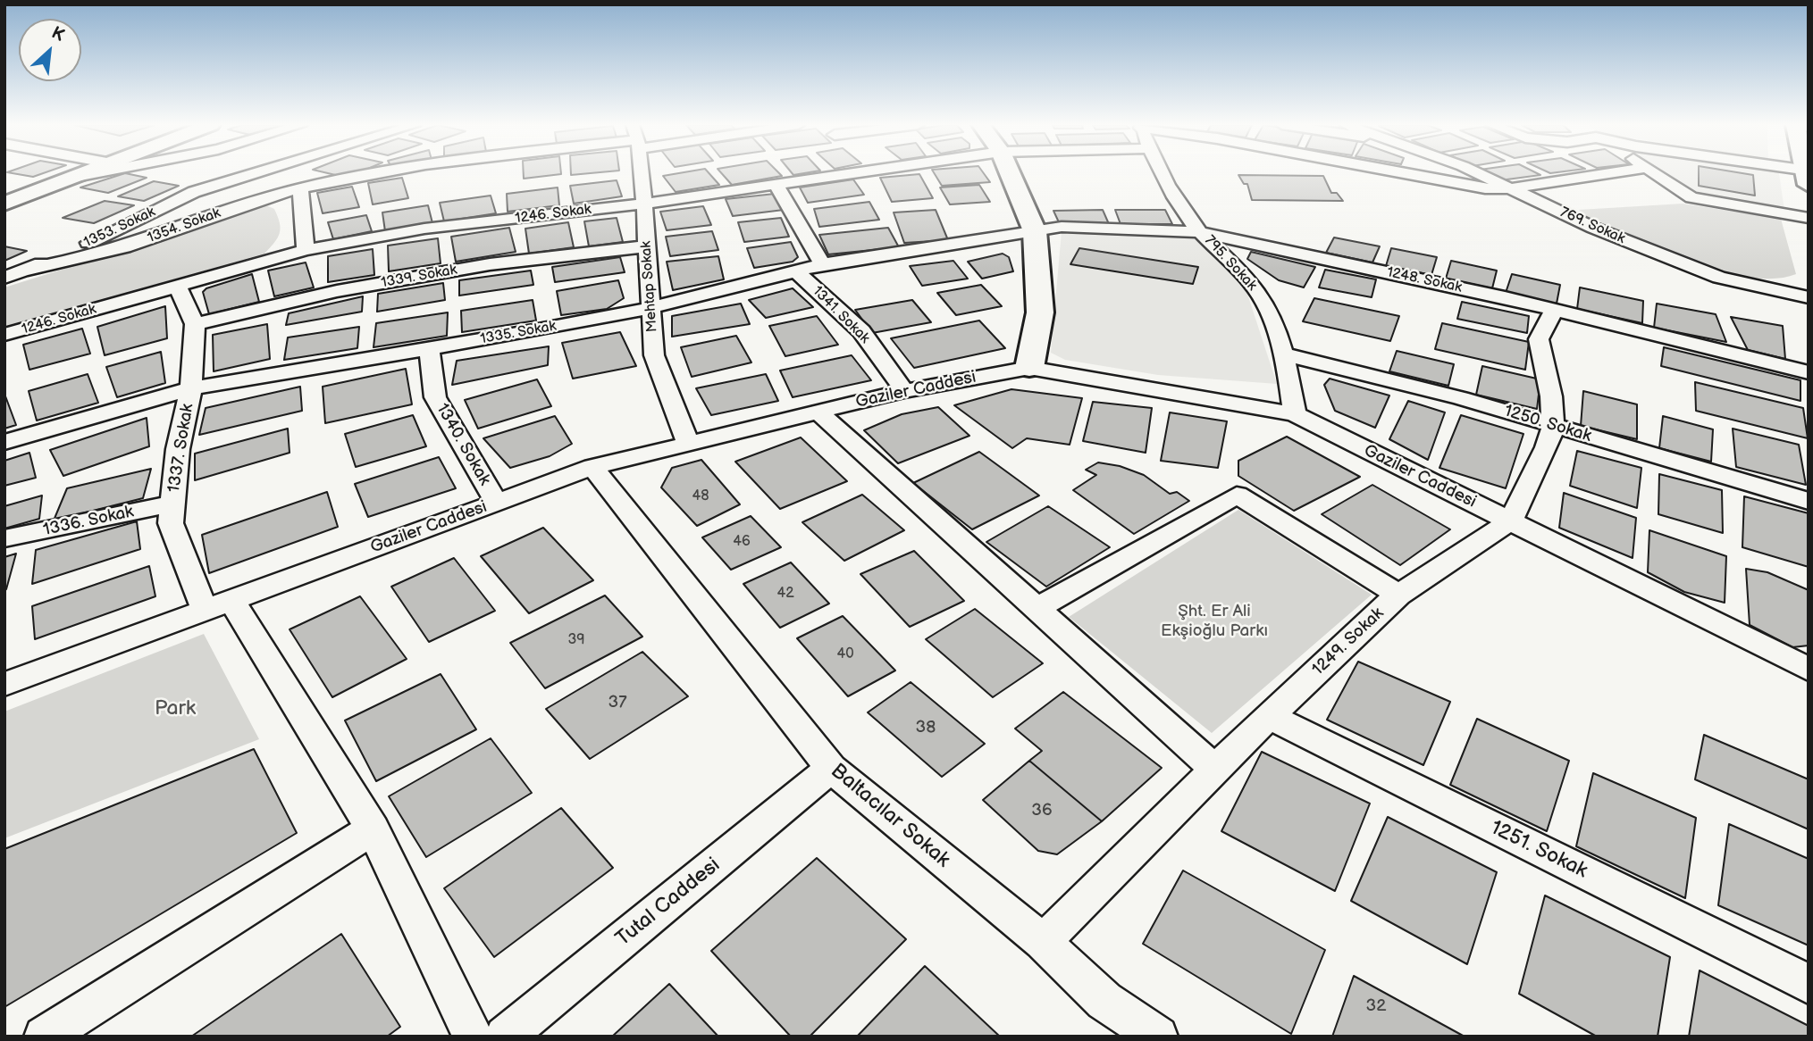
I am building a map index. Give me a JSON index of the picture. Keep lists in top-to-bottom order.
{
  "streets": {
    "street": [
      "1246. Sokak",
      "1354. Sokak",
      "769. Sokak",
      "1353. Sokak",
      "795. Sokak",
      "1339. Sokak",
      "1248. Sokak",
      "Mehtap Sokak",
      "1341. Sokak",
      "1335. Sokak",
      "Gaziler Caddesi",
      "1250. Sokak",
      "1340. Sokak",
      "1337. Sokak",
      "1336. Sokak",
      "1249. Sokak",
      "Baltacılar Sokak",
      "1251. Sokak",
      "Tutal Caddesi"
    ]
  },
  "crossings": [
    ["1246. Sokak", "Mehtap Sokak"],
    ["1246. Sokak", "1337. Sokak"],
    ["1354. Sokak", "1353. Sokak"],
    ["795. Sokak", "1248. Sokak"],
    ["795. Sokak", "Gaziler Caddesi"],
    ["795. Sokak", "1250. Sokak"],
    ["1339. Sokak", "Mehtap Sokak"],
    ["1339. Sokak", "1337. Sokak"],
    ["1248. Sokak", "1335. Sokak"],
    ["Mehtap Sokak", "1335. Sokak"],
    ["Mehtap Sokak", "Gaziler Caddesi"],
    ["1341. Sokak", "1335. Sokak"],
    ["1341. Sokak", "Gaziler Caddesi"],
    ["1335. Sokak", "1340. Sokak"],
    ["1335. Sokak", "1337. Sokak"],
    ["Gaziler Caddesi", "1340. Sokak"],
    ["Gaziler Caddesi", "1337. Sokak"],
    ["Gaziler Caddesi", "1249. Sokak"],
    ["Gaziler Caddesi", "Baltacılar Sokak"],
    ["1337. Sokak", "1336. Sokak"],
    ["1249. Sokak", "Baltacılar Sokak"],
    ["1249. Sokak", "1251. Sokak"],
    ["Baltacılar Sokak", "Tutal Caddesi"]
  ],
  "parks": ["Şht. Er Ali Ekşioğlu Parkı", "Park"],
  "house_numbers": [
    "48",
    "46",
    "42",
    "39",
    "40",
    "37",
    "38",
    "36",
    "32"
  ],
  "north": "top right"
}
